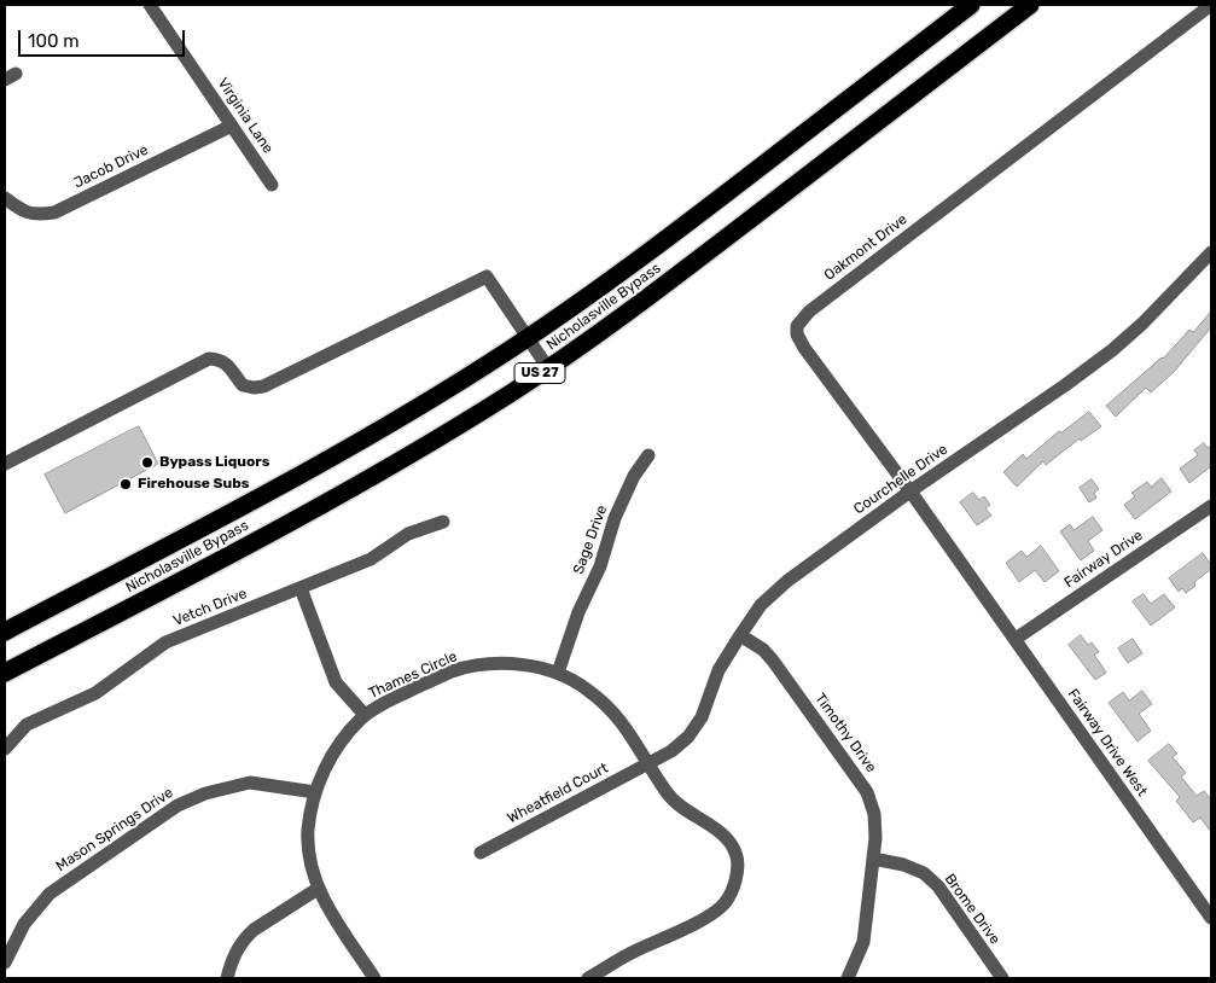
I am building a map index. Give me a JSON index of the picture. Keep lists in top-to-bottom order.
{
  "streets": {
    "highway": ["Nicholasville Bypass", "US 27"],
    "street": [
      "Virginia Lane",
      "Jacob Drive",
      "Oakmont Drive",
      "Courchelle Drive",
      "Sage Drive",
      "Fairway Drive",
      "Vetch Drive",
      "Thames Circle",
      "Timothy Drive",
      "Fairway Drive West",
      "Wheatfield Court",
      "Mason Springs Drive",
      "Brome Drive"
    ]
  },
  "crossings": [
    ["Virginia Lane", "Jacob Drive"],
    ["Oakmont Drive", "Courchelle Drive"],
    ["Oakmont Drive", "Fairway Drive West"],
    ["Courchelle Drive", "Thames Circle"],
    ["Courchelle Drive", "Timothy Drive"],
    ["Courchelle Drive", "Wheatfield Court"],
    ["Sage Drive", "Thames Circle"],
    ["Fairway Drive", "Fairway Drive West"],
    ["Thames Circle", "Wheatfield Court"],
    ["Thames Circle", "Mason Springs Drive"],
    ["Timothy Drive", "Brome Drive"]
  ],
  "places": ["Bypass Liquors", "Firehouse Subs"],
  "scale_bar": "100 m"
}
